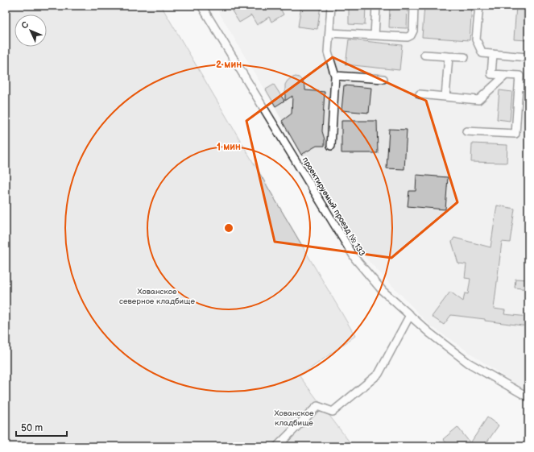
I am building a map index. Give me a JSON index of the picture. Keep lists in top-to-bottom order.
{
  "streets": {
    "street": ["проектируемый проезд № 133"]
  },
  "parks": ["Хованское северное кладбище", "Хованское кладбище"],
  "scale_bar": "50 m",
  "north": "top left",
  "rings": ["2 мин", "1 мин"]
}
